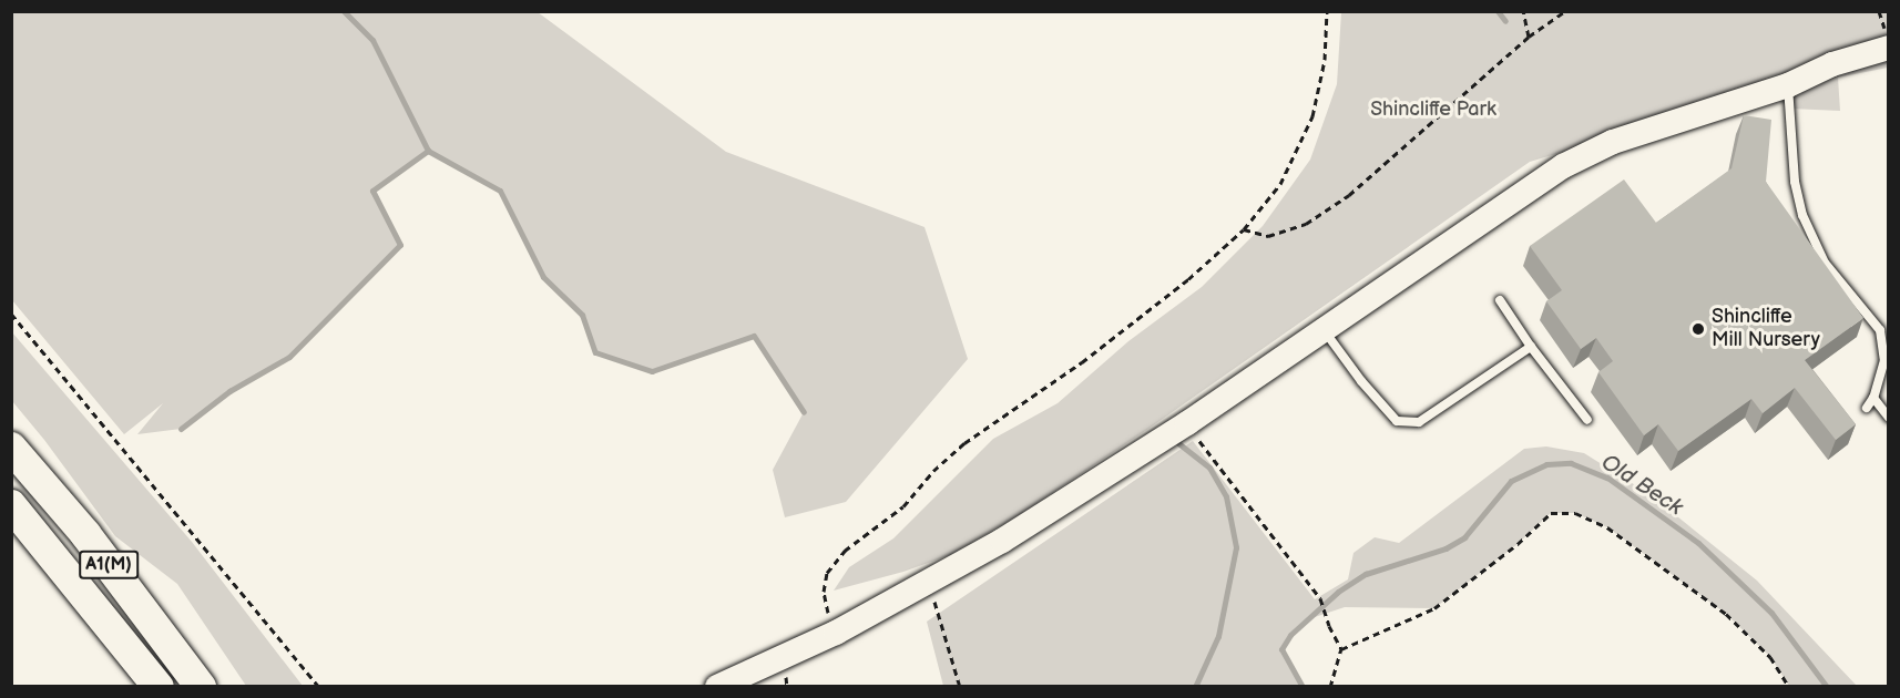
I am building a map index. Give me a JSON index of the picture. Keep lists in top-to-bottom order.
{
  "streets": {
    "highway": ["A1(M)"]
  },
  "water": ["Old Beck"],
  "parks": ["Shincliffe Park"],
  "places": ["Shincliffe Mill Nursery"]
}
